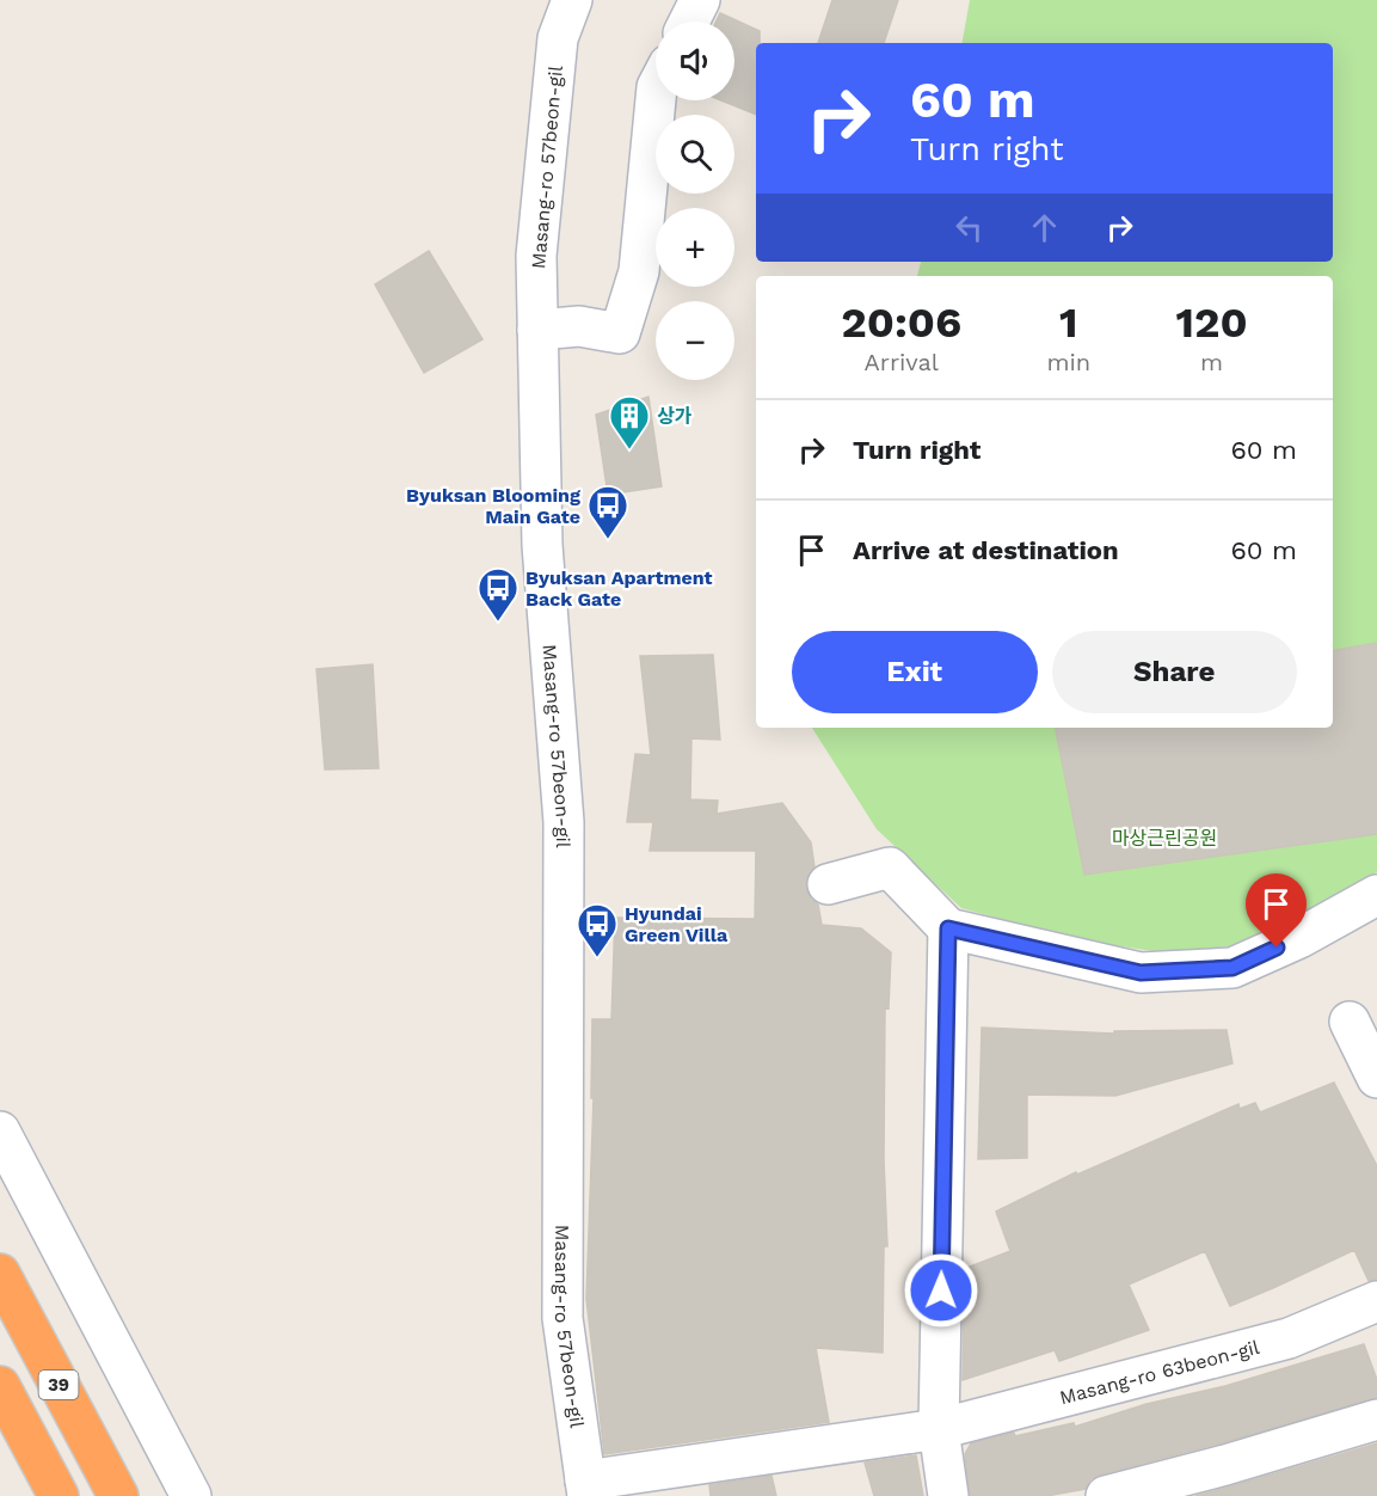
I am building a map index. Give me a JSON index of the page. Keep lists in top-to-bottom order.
{
  "streets": {
    "highway": ["39"],
    "street": ["Masang-ro 57beon-gil", "Masang-ro 63beon-gil"]
  },
  "crossings": [
    ["Masang-ro 57beon-gil", "Masang-ro 63beon-gil"]
  ],
  "parks": ["마상근린공원"],
  "places": {
    "building": ["상가"],
    "bus stop": ["Byuksan Blooming Main Gate", "Byuksan Apartment Back Gate", "Hyundai Green Villa"]
  },
  "page": {
    "map_buttons": ["+", "−"],
    "turn": ["60 m", "Turn right"],
    "eta": [
      "20:06",
      "Arrival",
      "1",
      "min",
      "120",
      "m"
    ],
    "list": [
      {
        "name": "Turn right",
        "value": "60 m"
      },
      {
        "name": "Arrive at destination",
        "value": "60 m"
      }
    ],
    "buttons": ["Exit", "Share"]
  }
}
